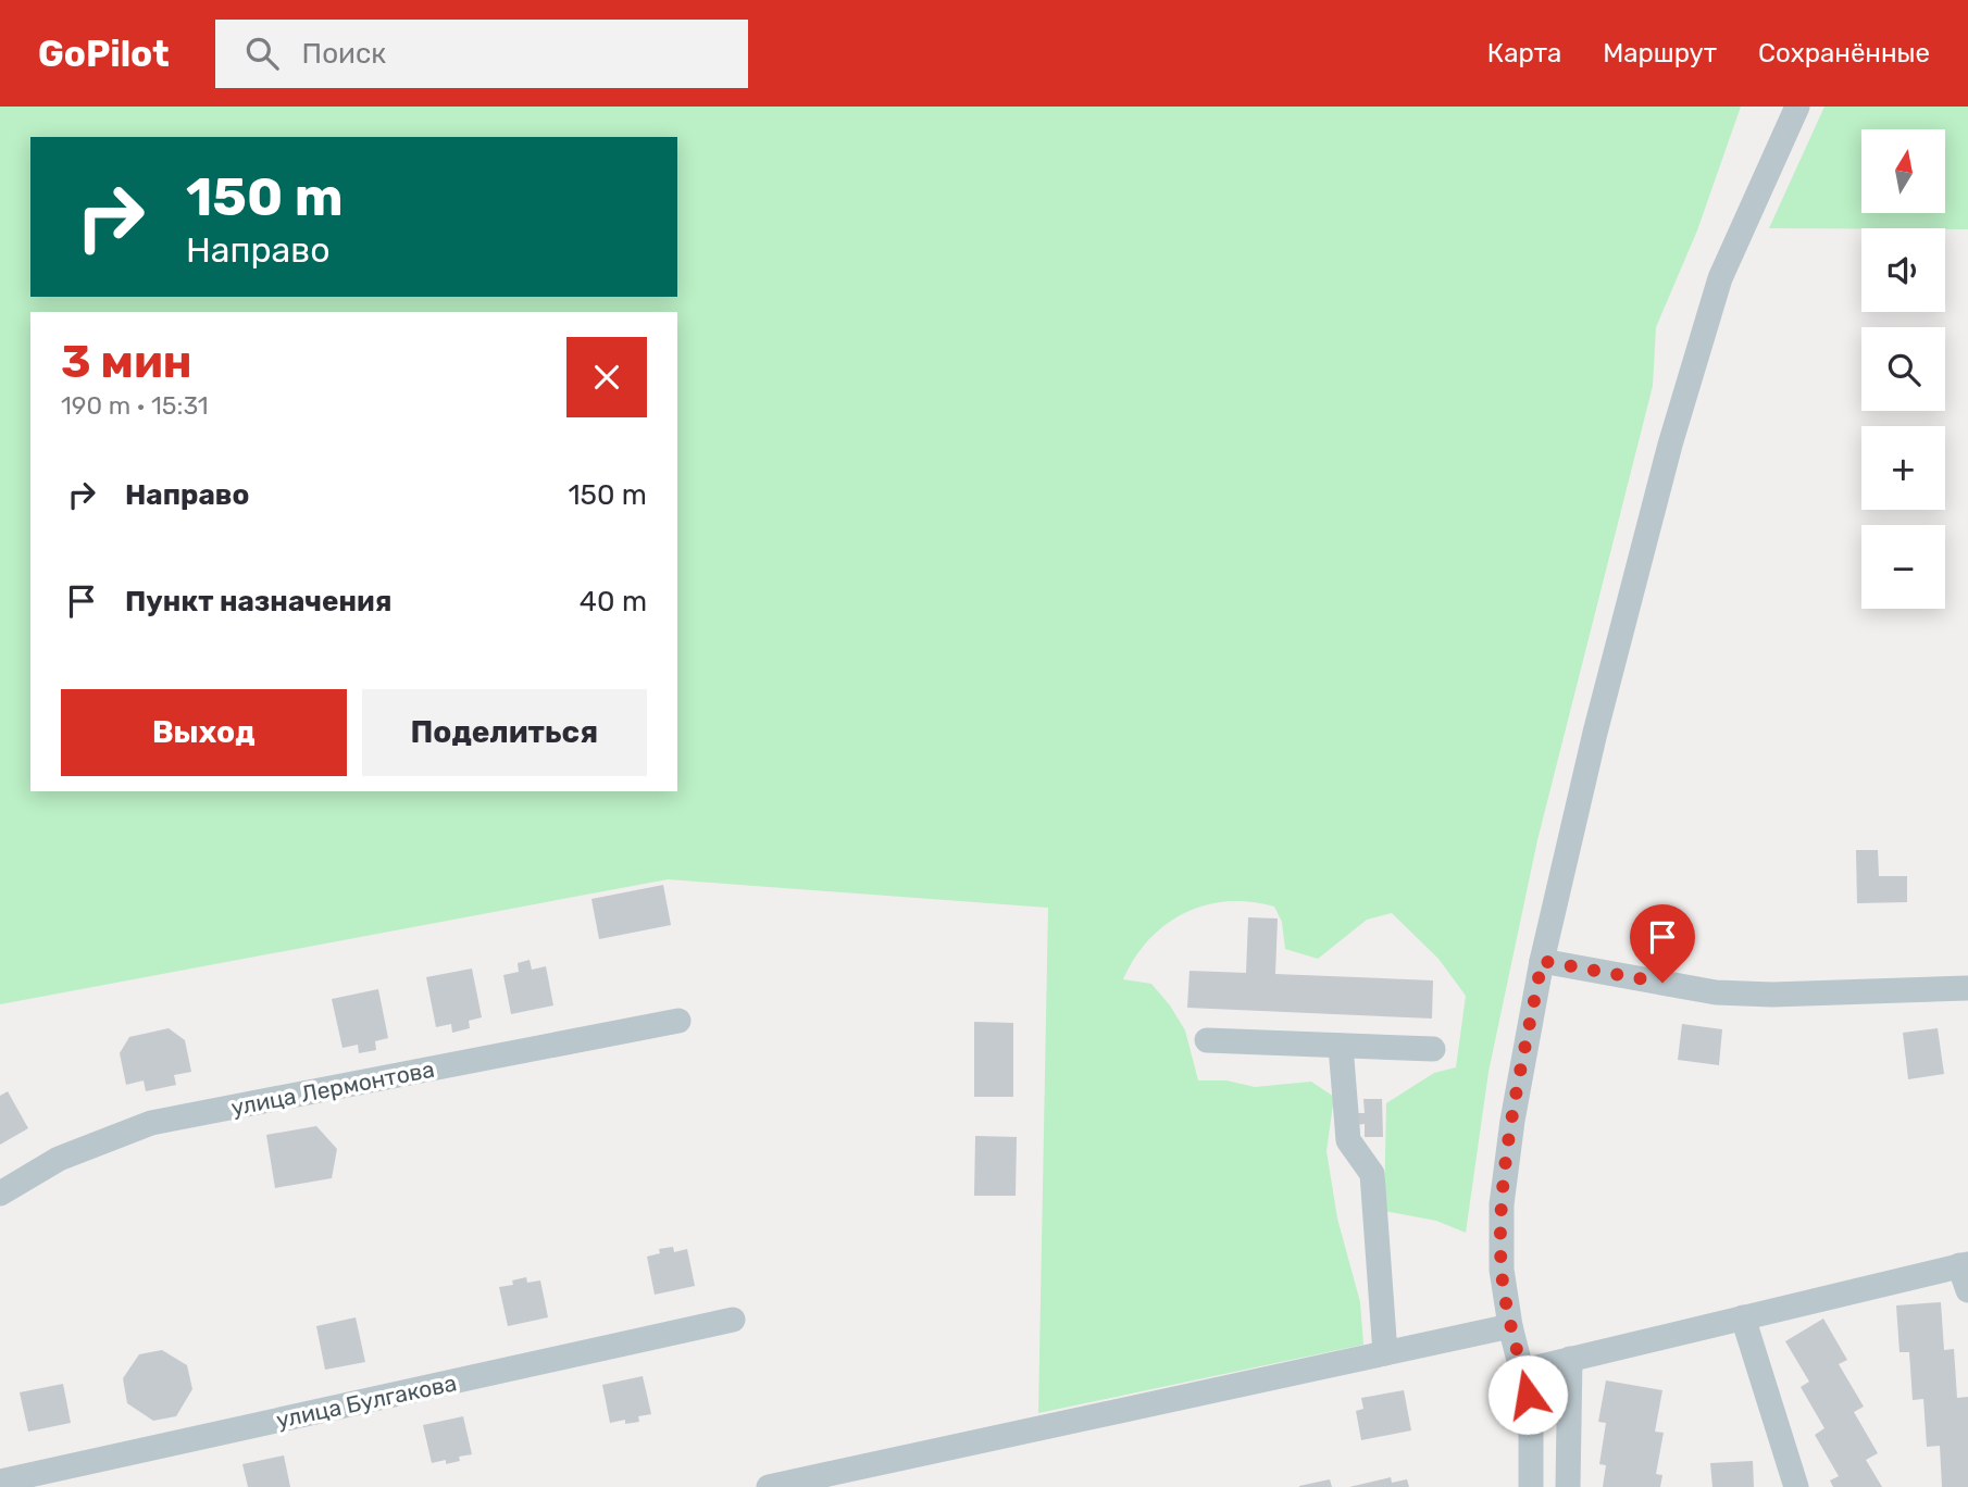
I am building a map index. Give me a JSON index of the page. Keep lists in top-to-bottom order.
{
  "streets": {
    "street": ["улица Лермонтова", "улица Булгакова"]
  },
  "north": "top",
  "page": {
    "header": "GoPilot",
    "search": "Поиск",
    "nav": ["Карта", "Маршрут", "Сохранённые"],
    "map_buttons": ["+", "−"],
    "turn": ["150 m", "Направо"],
    "heading": ["3 мин", "190 m · 15:31"],
    "list": [
      {
        "name": "Направо",
        "value": "150 m"
      },
      {
        "name": "Пункт назначения",
        "value": "40 m"
      }
    ],
    "buttons": ["Выход", "Поделиться"]
  }
}
